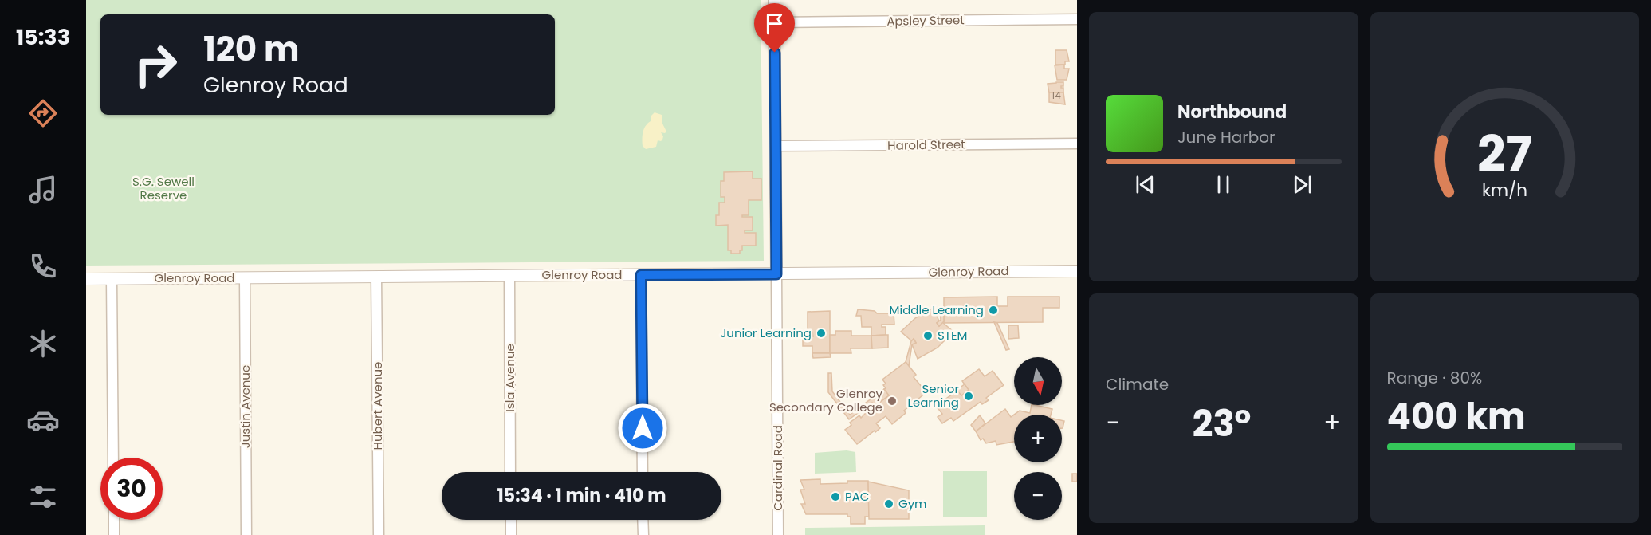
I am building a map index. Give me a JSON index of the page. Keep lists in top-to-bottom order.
{
  "streets": {
    "street": [
      "Apsley Street",
      "Harold Street",
      "Glenroy Road",
      "Isla Avenue",
      "Hubert Avenue",
      "Justin Avenue",
      "Cardinal Road"
    ]
  },
  "crossings": [
    ["Apsley Street", "Cardinal Road"],
    ["Harold Street", "Cardinal Road"],
    ["Glenroy Road", "Isla Avenue"],
    ["Glenroy Road", "Hubert Avenue"],
    ["Glenroy Road", "Justin Avenue"],
    ["Glenroy Road", "Cardinal Road"]
  ],
  "parks": ["S.G. Sewell Reserve"],
  "places": [
    "Middle Learning",
    "Junior Learning",
    "STEM",
    "Senior Learning",
    "Glenroy Secondary College",
    "PAC",
    "Gym"
  ],
  "house_numbers": ["14"],
  "north": "bottom",
  "page": {
    "tabs": "15:33",
    "turn": ["120 m", "Glenroy Road"],
    "song": ["Northbound", "June Harbor"],
    "tile": [
      "Climate",
      ["Range · 80%", "400 km"]
    ],
    "map_buttons": ["+", "−"],
    "heat": ["−", "23°", "+"],
    "limit": "30",
    "trip": "15:34 · 1 min · 410 m",
    "gauge": ["27", "km/h"]
  }
}
